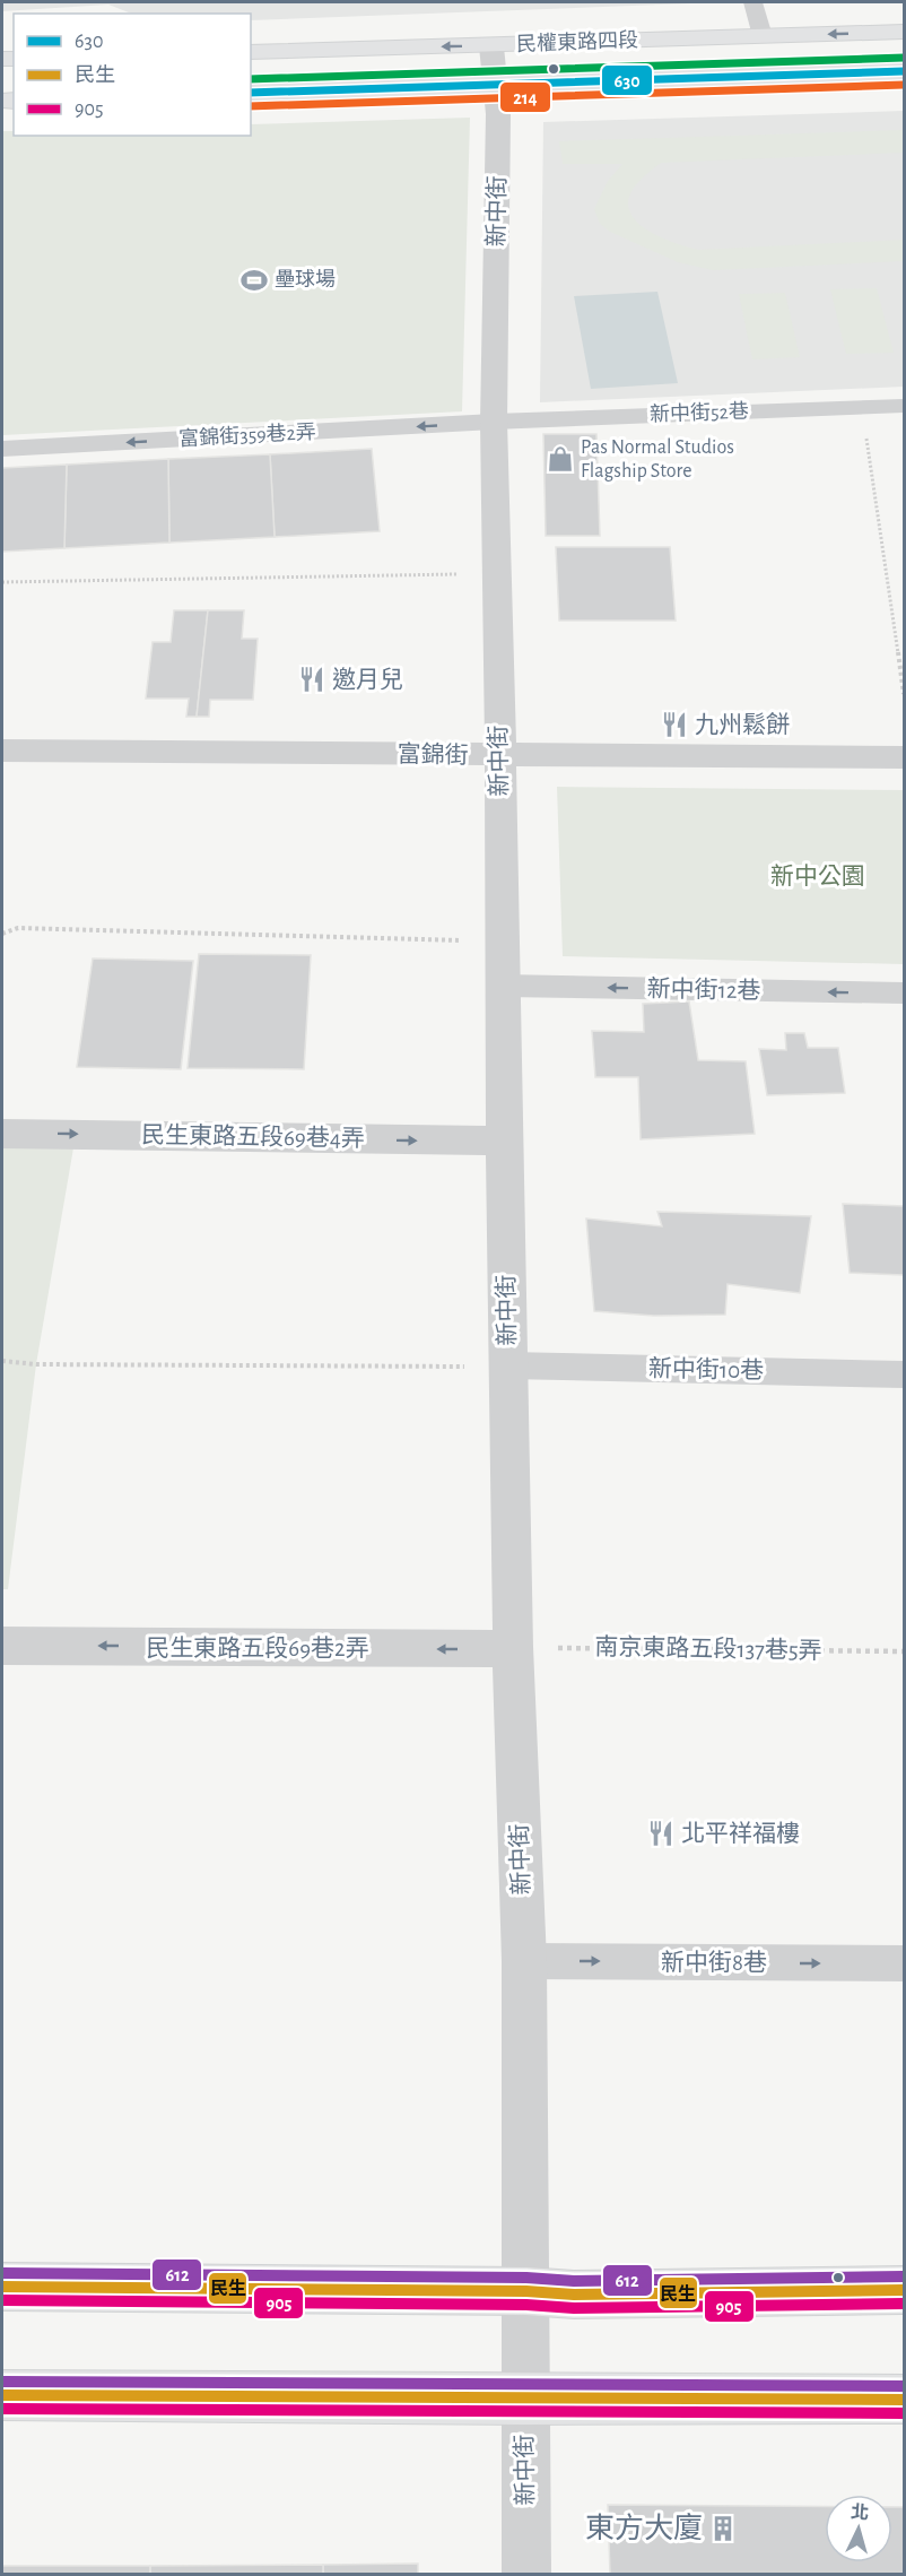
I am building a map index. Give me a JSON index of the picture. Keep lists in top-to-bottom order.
{
  "streets": {
    "main road": ["民權東路四段"],
    "street": [
      "新中街",
      "富錦街",
      "民生東路五段69巷4弄",
      "民生東路五段69巷2弄"
    ],
    "lane": [
      "新中街52巷",
      "富錦街359巷2弄",
      "新中街12巷",
      "新中街10巷",
      "新中街8巷"
    ],
    "path": ["南京東路五段137巷5弄"]
  },
  "crossings": [
    ["民權東路四段", "新中街"],
    ["新中街", "新中街52巷"],
    ["新中街", "富錦街359巷2弄"],
    ["新中街", "富錦街"],
    ["新中街", "新中街12巷"],
    ["新中街", "民生東路五段69巷4弄"],
    ["新中街", "新中街10巷"],
    ["新中街", "民生東路五段69巷2弄"],
    ["新中街", "南京東路五段137巷5弄"],
    ["新中街", "新中街8巷"],
    ["新中街52巷", "富錦街359巷2弄"],
    ["民生東路五段69巷2弄", "南京東路五段137巷5弄"]
  ],
  "one_way": [
    "富錦街359巷2弄",
    "新中街12巷",
    "民生東路五段69巷4弄",
    "民生東路五段69巷2弄",
    "新中街8巷"
  ],
  "parks": ["新中公園"],
  "places": {
    "sports": ["壘球場"],
    "shop": ["Pas Normal Studios Flagship Store"],
    "restaurant": ["邀月兒", "九州鬆餅", "北平祥福樓"],
    "building": ["東方大廈"]
  },
  "lines": [
    "transit line 630",
    "transit line 214",
    "transit line 612",
    "transit line 民生",
    "transit line 905"
  ],
  "legend": ["630", "民生", "905"],
  "north": "top"
}
